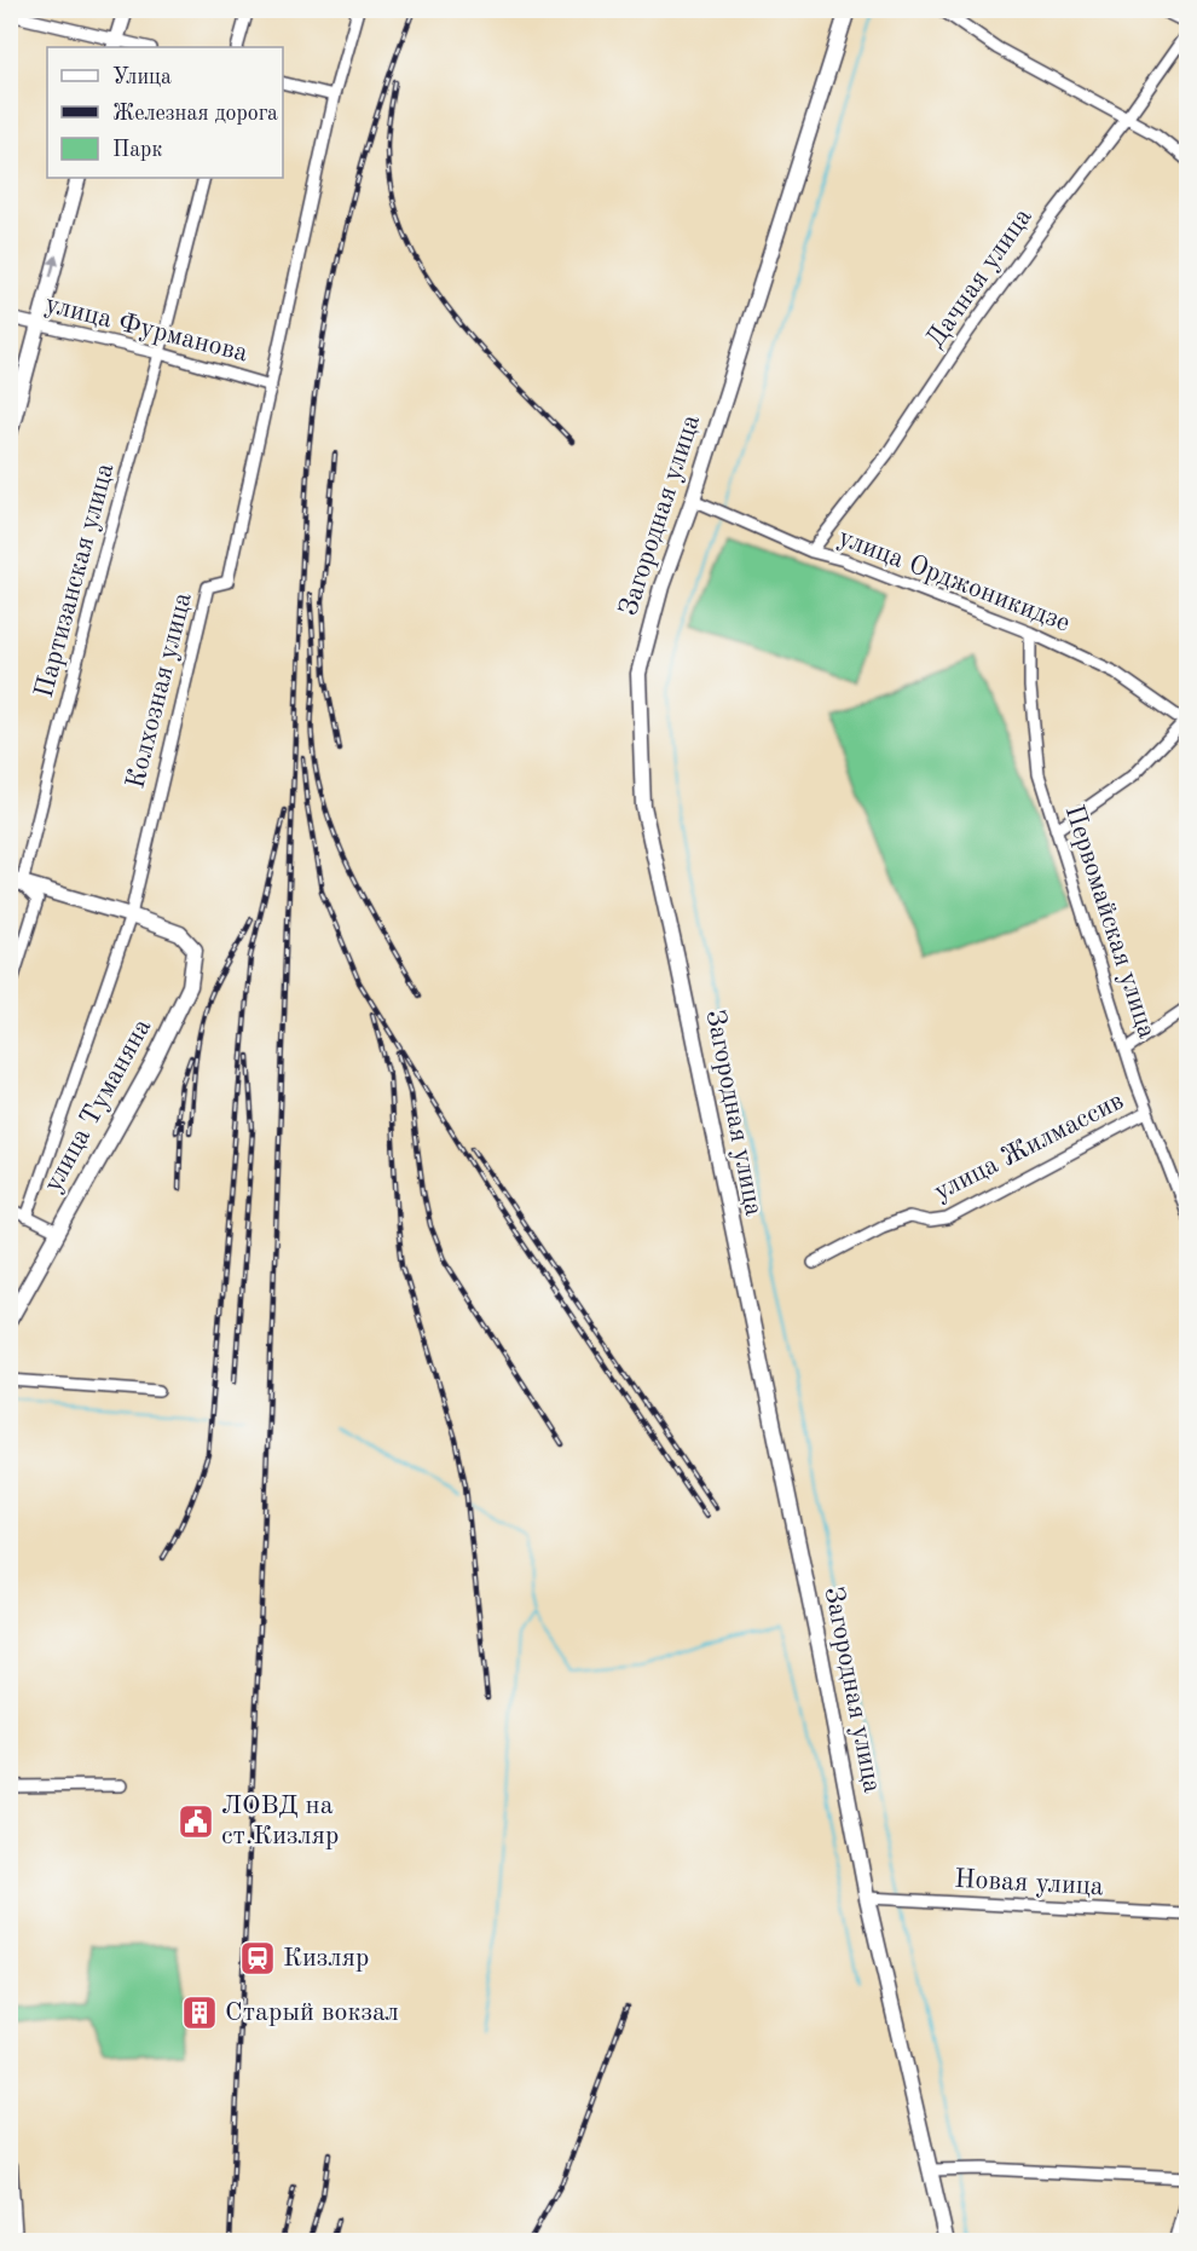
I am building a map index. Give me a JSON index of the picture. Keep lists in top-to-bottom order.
{
  "streets": {
    "main road": ["Загородная улица", "улица Туманяна"],
    "street": [
      "Дачная улица",
      "улица Фурманова",
      "Партизанская улица",
      "улица Орджоникидзе",
      "Колхозная улица",
      "Первомайская улица",
      "улица Жилмассив",
      "Новая улица"
    ]
  },
  "crossings": [
    ["Дачная улица", "улица Орджоникидзе"],
    ["улица Фурманова", "Партизанская улица"],
    ["улица Фурманова", "Колхозная улица"],
    ["Загородная улица", "улица Орджоникидзе"],
    ["Загородная улица", "Новая улица"],
    ["улица Орджоникидзе", "Первомайская улица"],
    ["Колхозная улица", "улица Туманяна"],
    ["Первомайская улица", "улица Жилмассив"]
  ],
  "places": {
    "public building": ["ЛОВД на ст.Кизляр"],
    "station": ["Кизляр"],
    "building": ["Старый вокзал"]
  },
  "legend": ["Улица", "Железная дорога", "Парк"]
}
